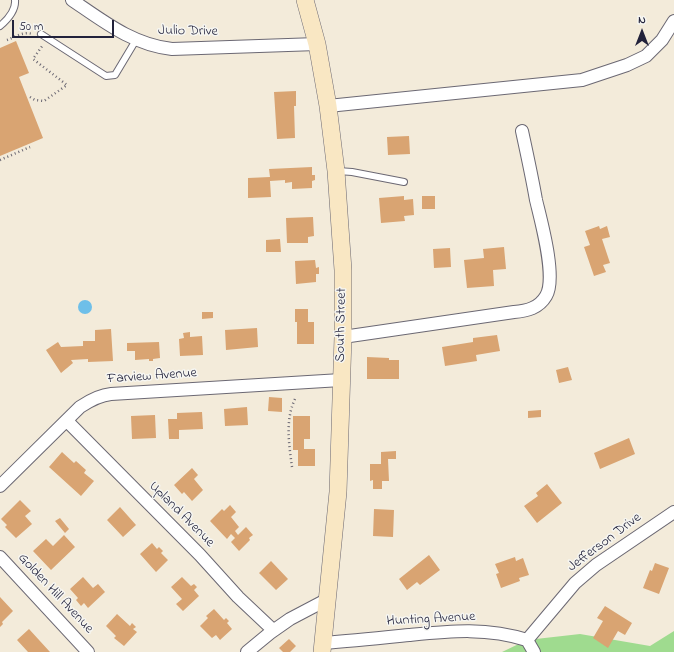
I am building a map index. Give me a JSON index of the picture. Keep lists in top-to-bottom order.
{
  "streets": {
    "street": [
      "Julio Drive",
      "South Street",
      "Farview Avenue",
      "Upland Avenue",
      "Jefferson Drive",
      "Golden Hill Avenue",
      "Hunting Avenue"
    ]
  },
  "crossings": [
    ["Julio Drive", "South Street"],
    ["South Street", "Farview Avenue"],
    ["South Street", "Hunting Avenue"],
    ["Farview Avenue", "Upland Avenue"],
    ["Jefferson Drive", "Hunting Avenue"]
  ],
  "scale_bar": "50 m",
  "north": "top"
}
